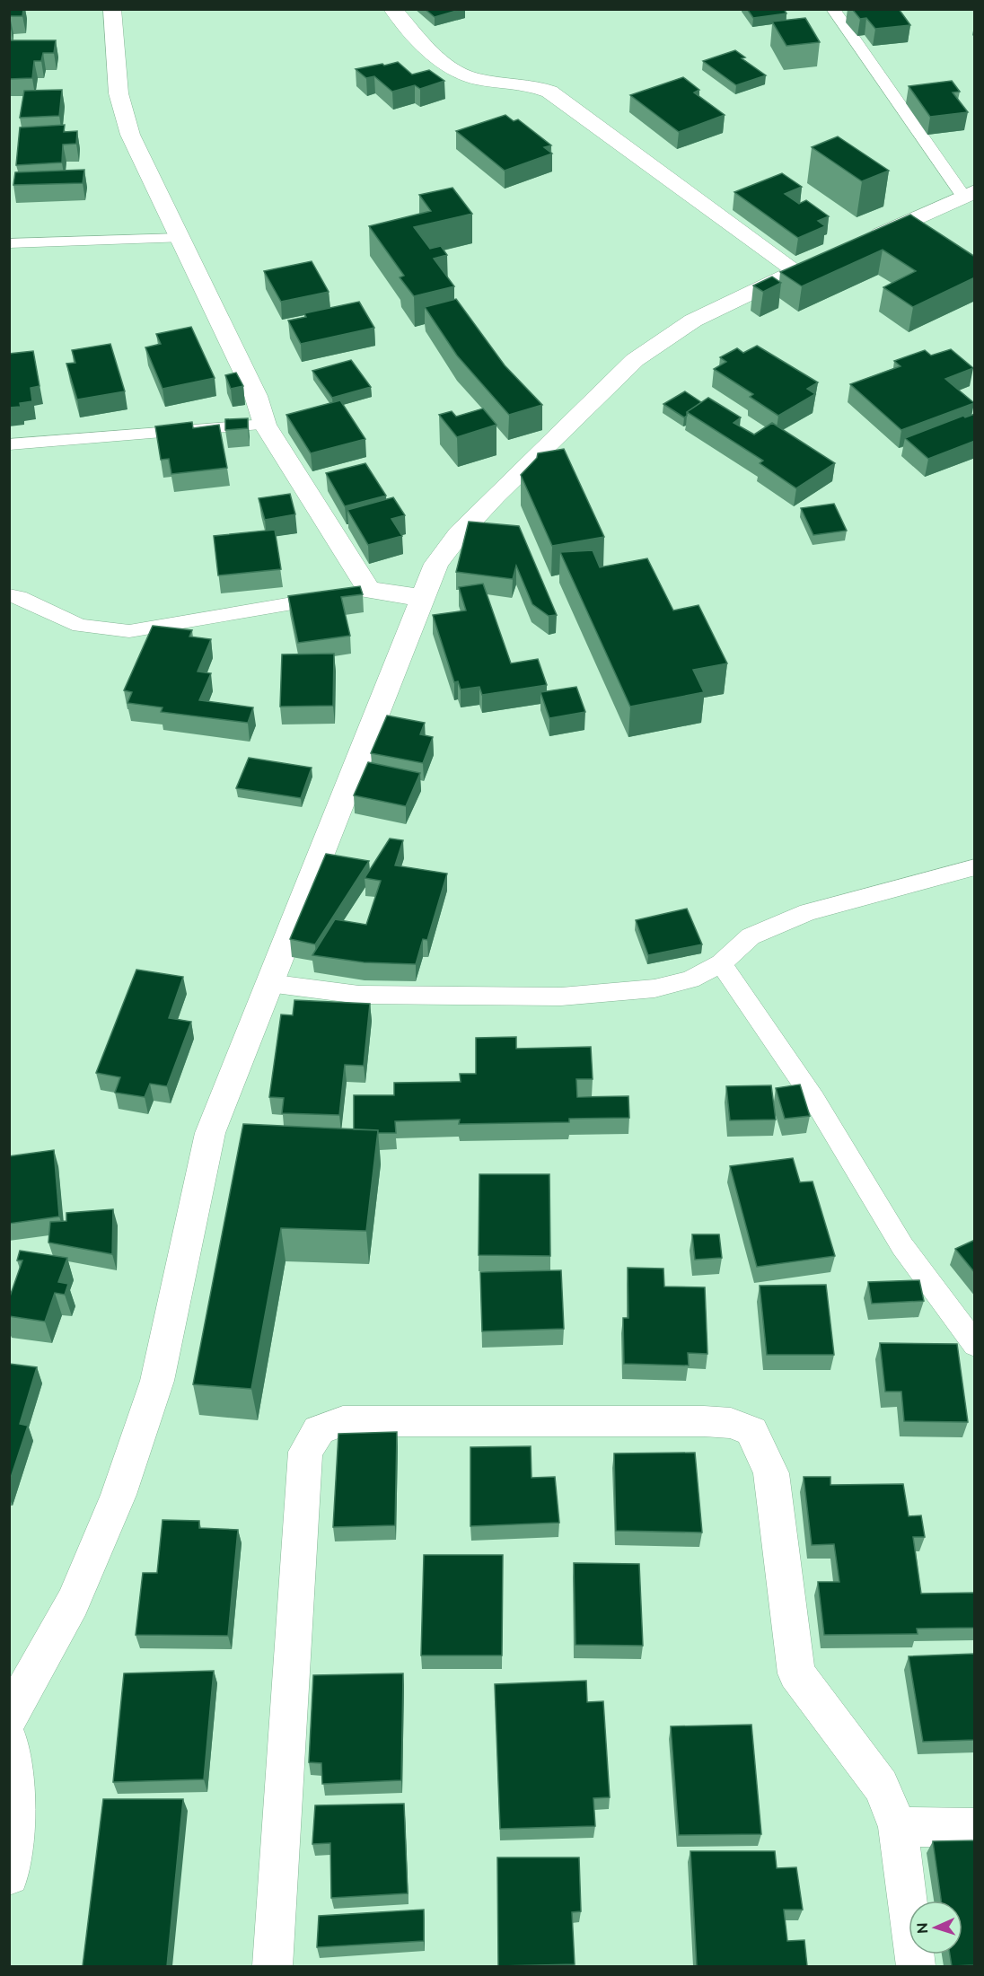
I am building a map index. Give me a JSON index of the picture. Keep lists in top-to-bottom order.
{
  "north": "left"
}
